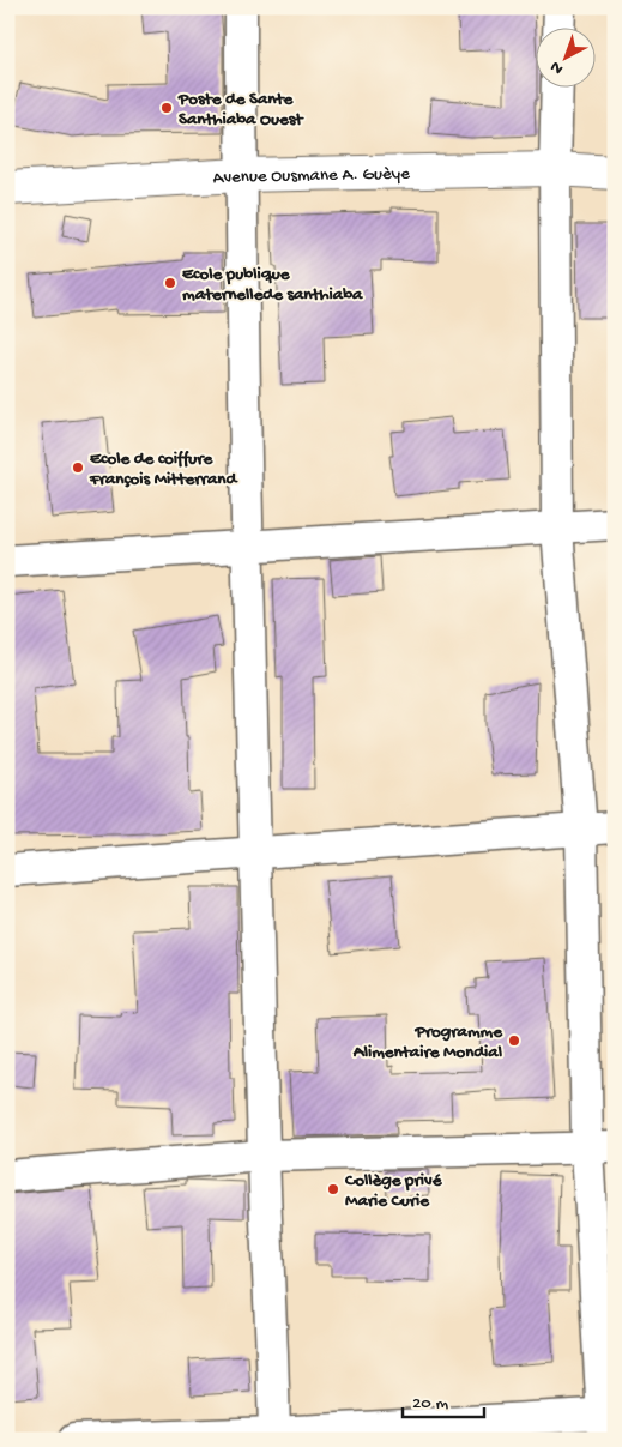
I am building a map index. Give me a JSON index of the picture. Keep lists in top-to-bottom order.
{
  "streets": {
    "street": ["Avenue Ousmane A. Guèye"]
  },
  "places": [
    "Poste de Sante Santhiaba Ouest",
    "Ecole publique maternellede santhiaba",
    "Ecole de coiffure François Mitterrand",
    "Programme Alimentaire Mondial",
    "Collège privé Marie Curie"
  ],
  "scale_bar": "20 m",
  "north": "bottom left"
}
